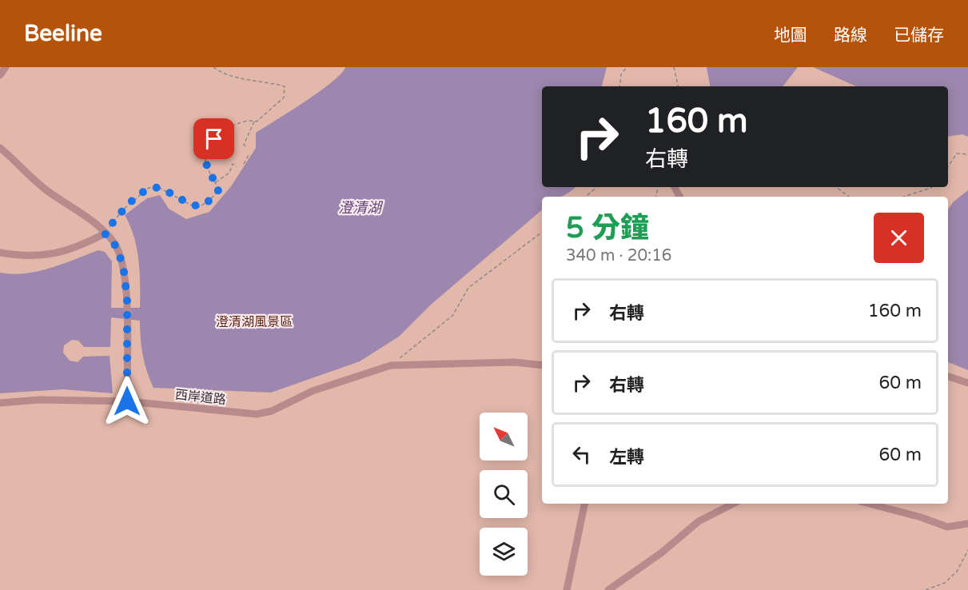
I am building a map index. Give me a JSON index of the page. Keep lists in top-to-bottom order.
{
  "streets": {
    "street": ["西岸道路"]
  },
  "water": ["澄清湖"],
  "parks": ["澄清湖風景區"],
  "north": "top left",
  "page": {
    "header": "Beeline",
    "nav": ["地圖", "路線", "已儲存"],
    "turn": ["160 m", "右轉"],
    "heading": ["5 分鐘", "340 m · 20:16"],
    "list": [
      {
        "name": "右轉",
        "value": "160 m"
      },
      {
        "name": "右轉",
        "value": "60 m"
      },
      {
        "name": "左轉",
        "value": "60 m"
      }
    ]
  }
}
